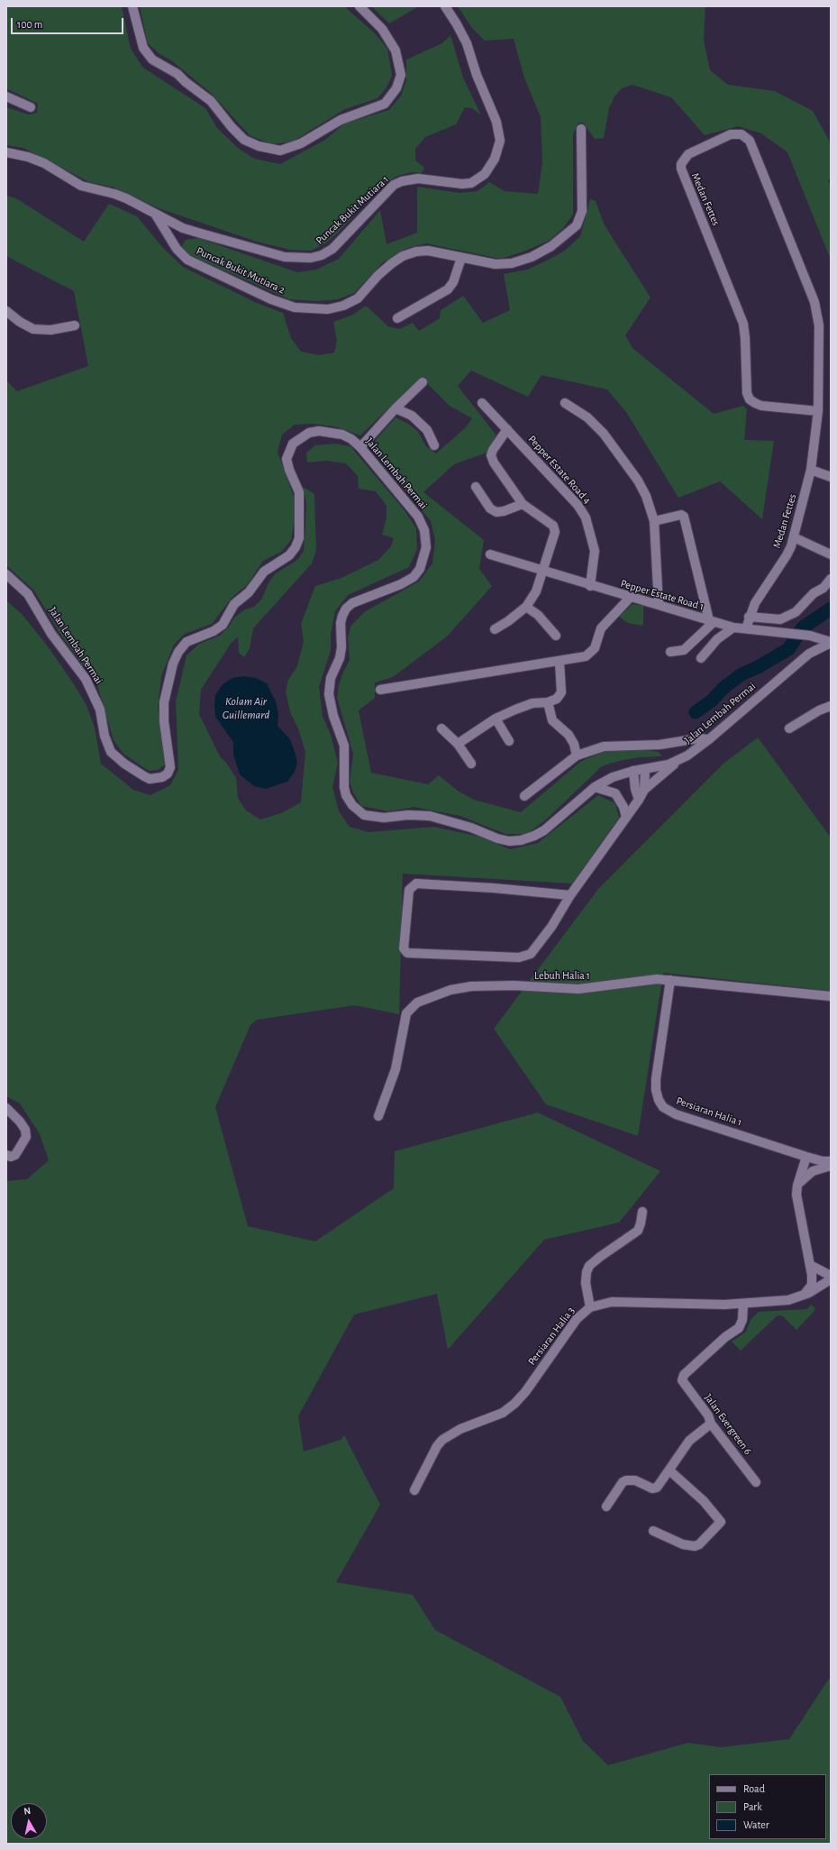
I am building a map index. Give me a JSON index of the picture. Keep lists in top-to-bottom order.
{
  "streets": {
    "street": [
      "Medan Fettes",
      "Puncak Bukit Mutiara 1",
      "Puncak Bukit Mutiara 2",
      "Pepper Estate Road 4",
      "Jalan Lembah Permai",
      "Pepper Estate Road 1",
      "Lebuh Halia 1",
      "Persiaran Halia 1",
      "Persiaran Halia 3",
      "Jalan Evergreen 6"
    ]
  },
  "crossings": [
    ["Medan Fettes", "Pepper Estate Road 1"],
    ["Puncak Bukit Mutiara 1", "Puncak Bukit Mutiara 2"],
    ["Pepper Estate Road 4", "Pepper Estate Road 1"],
    ["Jalan Lembah Permai", "Pepper Estate Road 1"],
    ["Lebuh Halia 1", "Persiaran Halia 1"],
    ["Persiaran Halia 3", "Jalan Evergreen 6"]
  ],
  "water": ["Kolam Air Guillemard"],
  "legend": ["Road", "Park", "Water"],
  "scale_bar": "100 m",
  "north": "top"
}
